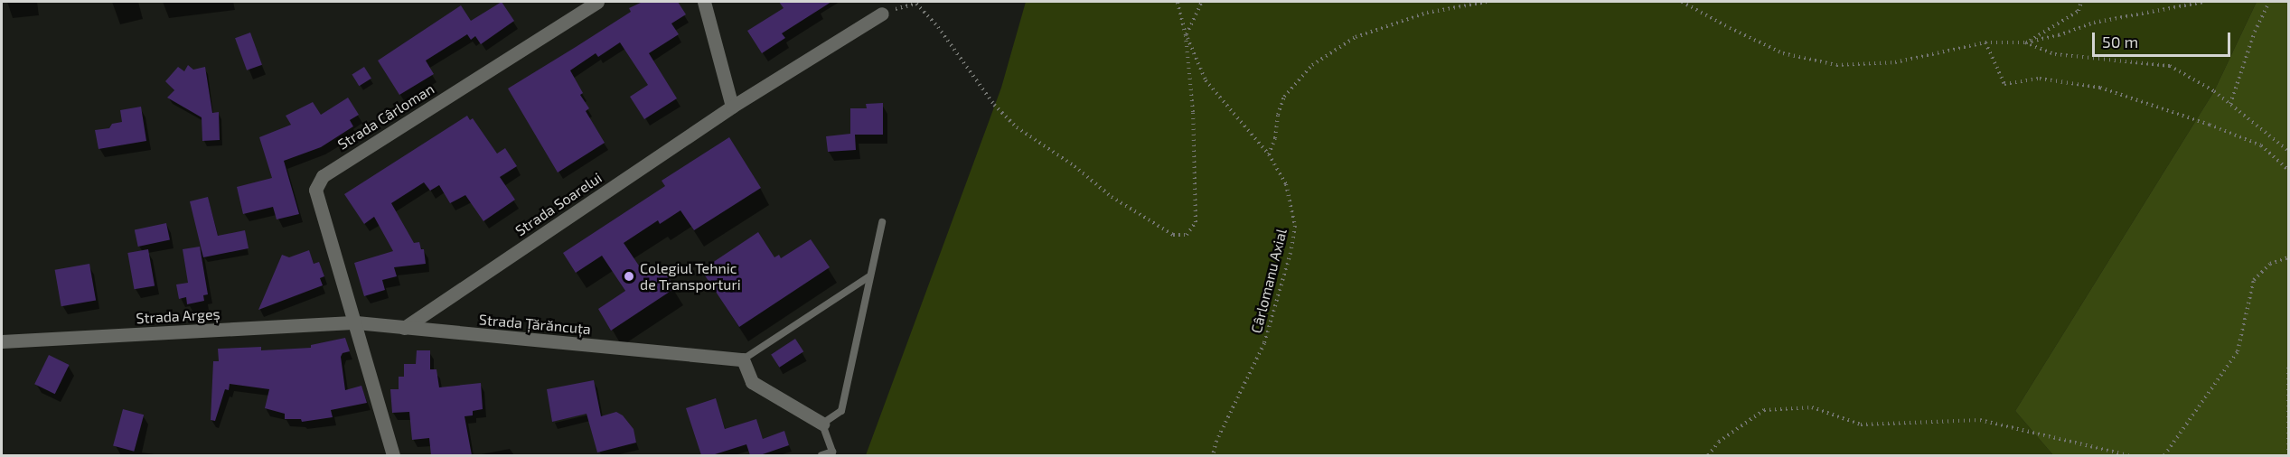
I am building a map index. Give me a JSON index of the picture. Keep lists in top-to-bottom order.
{
  "streets": {
    "street": [
      "Strada Cârloman",
      "Strada Soarelui",
      "Strada Argeș",
      "Strada Țărăncuța"
    ],
    "path": ["Cârlomanu Axial"]
  },
  "crossings": [
    ["Strada Cârloman", "Strada Argeș"],
    ["Strada Cârloman", "Strada Țărăncuța"],
    ["Strada Soarelui", "Strada Țărăncuța"],
    ["Strada Argeș", "Strada Țărăncuța"]
  ],
  "places": ["Colegiul Tehnic de Transporturi"],
  "scale_bar": "50 m"
}
